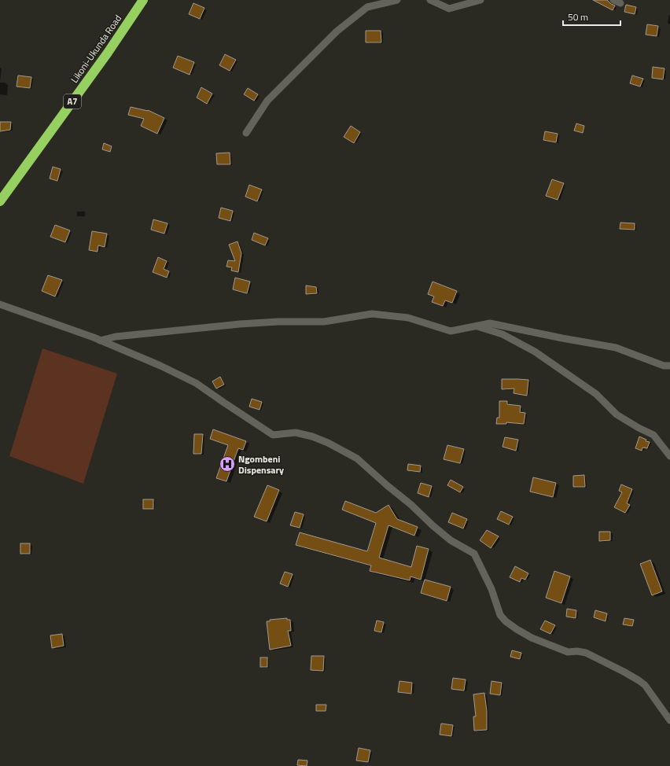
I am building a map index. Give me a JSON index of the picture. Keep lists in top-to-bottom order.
{
  "streets": {
    "highway": ["Likoni-Ukunda Road", "A7"]
  },
  "places": {
    "hospital": ["Ngombeni Dispensary"]
  },
  "scale_bar": "50 m"
}
